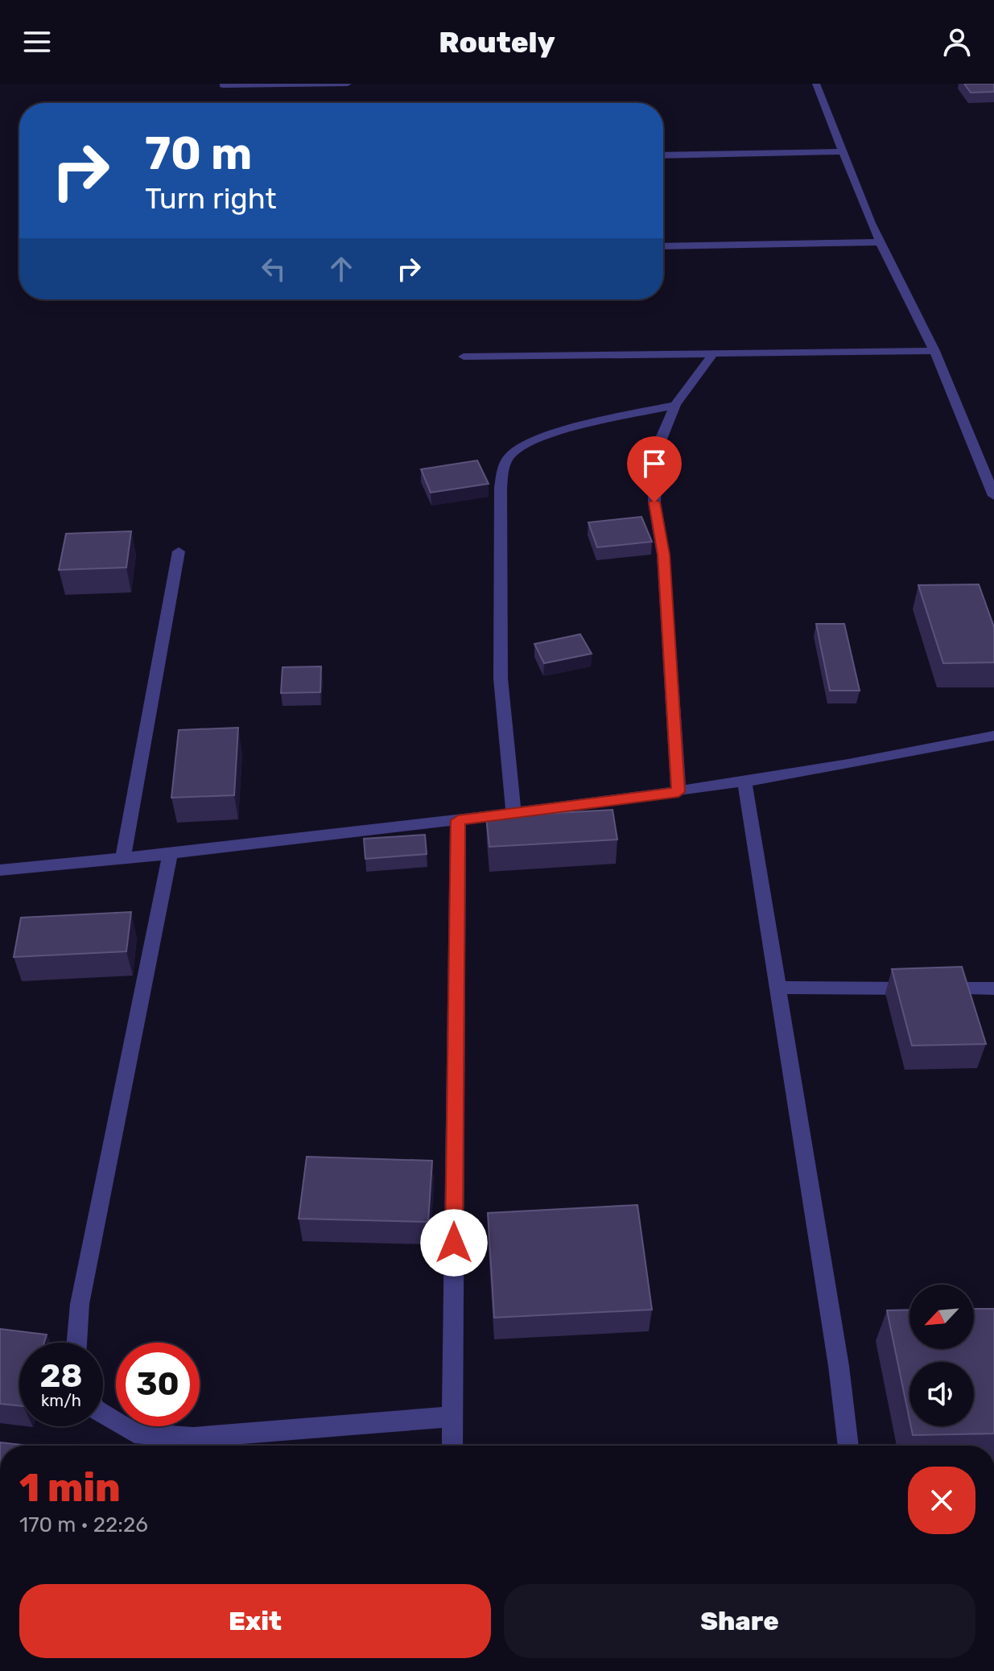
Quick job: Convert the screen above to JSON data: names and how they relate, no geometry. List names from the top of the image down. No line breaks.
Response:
{"north":"bottom left","page":{"header":"Routely","turn":["70 m","Turn right"],"speed":"28 km/h","limit":"30","heading":["1 min","170 m · 22:26"],"buttons":["Exit","Share"]}}
